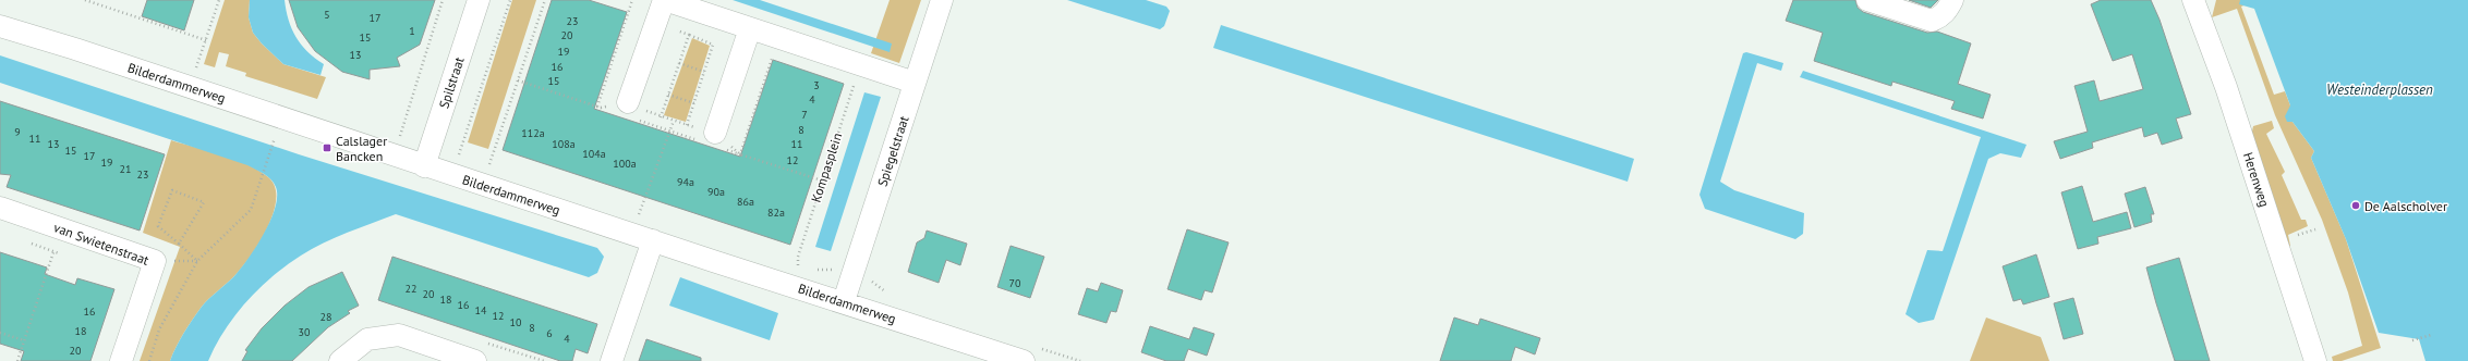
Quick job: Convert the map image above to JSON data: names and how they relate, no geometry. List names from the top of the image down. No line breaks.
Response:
{"streets":{"street":["Bilderdammerweg","Spilstraat","Spiegelstraat","Herenweg","van Swietenstraat"],"path":["Kompasplein"]},"crossings":[["Bilderdammerweg","Spilstraat"],["Bilderdammerweg","Spiegelstraat"]],"water":["Westeinderplassen"],"places":{"transit":["Calslager Bancken"],"other":["De Aalscholver"]},"house_numbers":["5","17","23","1","20","15","19","13","16","15","3","4","7","8","9","112a","11","13","108a","11","15","104a","17","12","19","100a","21","23","94a","90a","86a","82a","70","22","20","18","16","14","16","12","28","10","8","18","30","6","4","20"]}
